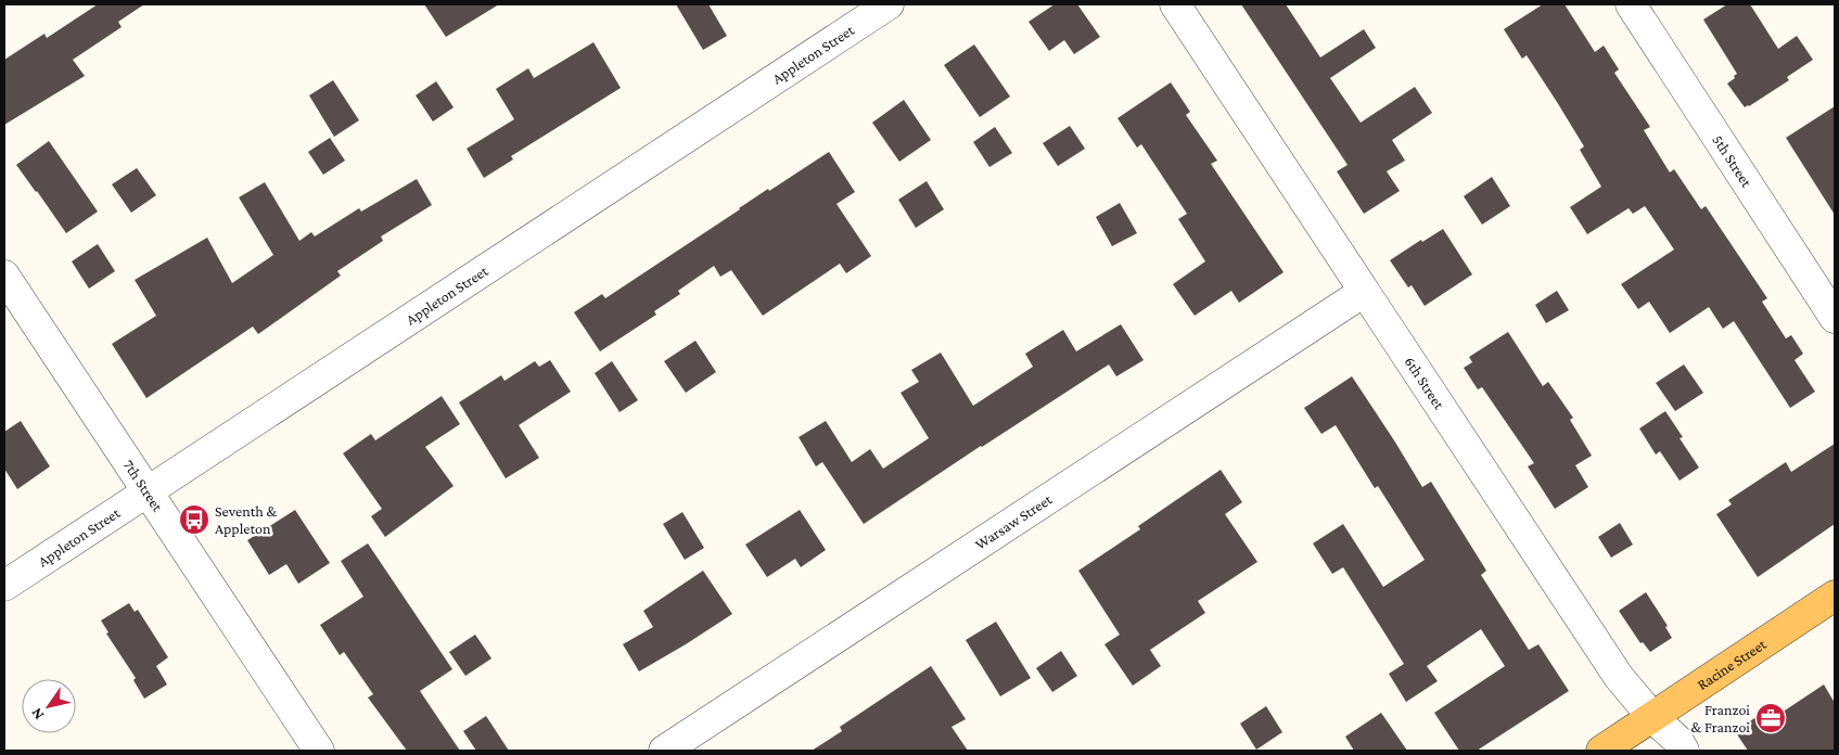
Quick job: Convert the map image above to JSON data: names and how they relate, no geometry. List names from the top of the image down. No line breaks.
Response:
{"streets":{"main road":["Racine Street"],"street":["Appleton Street","5th Street","6th Street","7th Street","Warsaw Street"]},"crossings":[["Appleton Street","7th Street"],["6th Street","Warsaw Street"],["6th Street","Racine Street"]],"places":{"bus stop":["Seventh & Appleton"],"office":["Franzoi & Franzoi"]},"north":"bottom left"}
